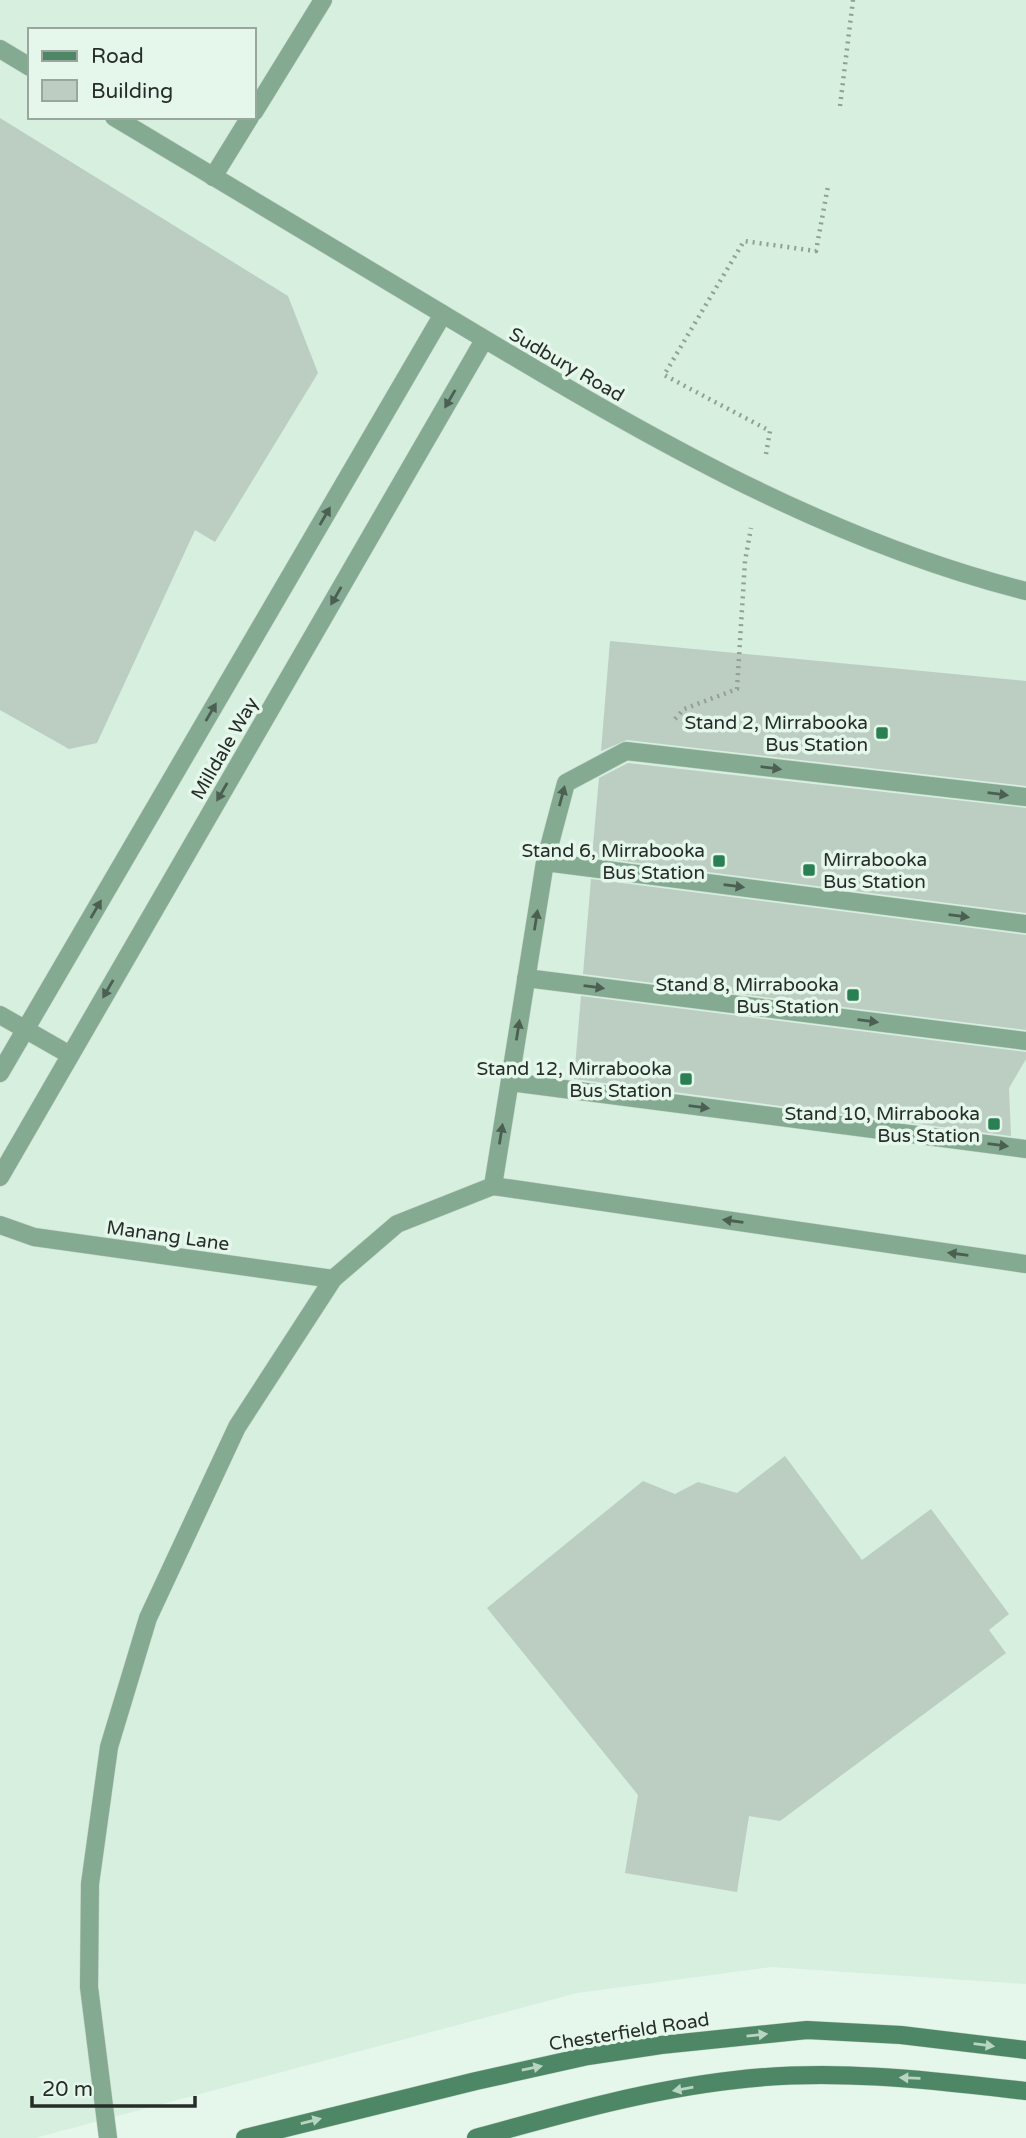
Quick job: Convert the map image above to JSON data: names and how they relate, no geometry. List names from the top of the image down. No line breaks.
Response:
{"streets":{"street":["Sudbury Road","Milldale Way","Manang Lane","Chesterfield Road"]},"crossings":[["Sudbury Road","Milldale Way"]],"places":{"transit":["Stand 2, Mirrabooka Bus Station","Stand 6, Mirrabooka Bus Station","Mirrabooka Bus Station","Stand 8, Mirrabooka Bus Station","Stand 12, Mirrabooka Bus Station","Stand 10, Mirrabooka Bus Station"]},"legend":["Road","Building"],"scale_bar":"20 m"}
